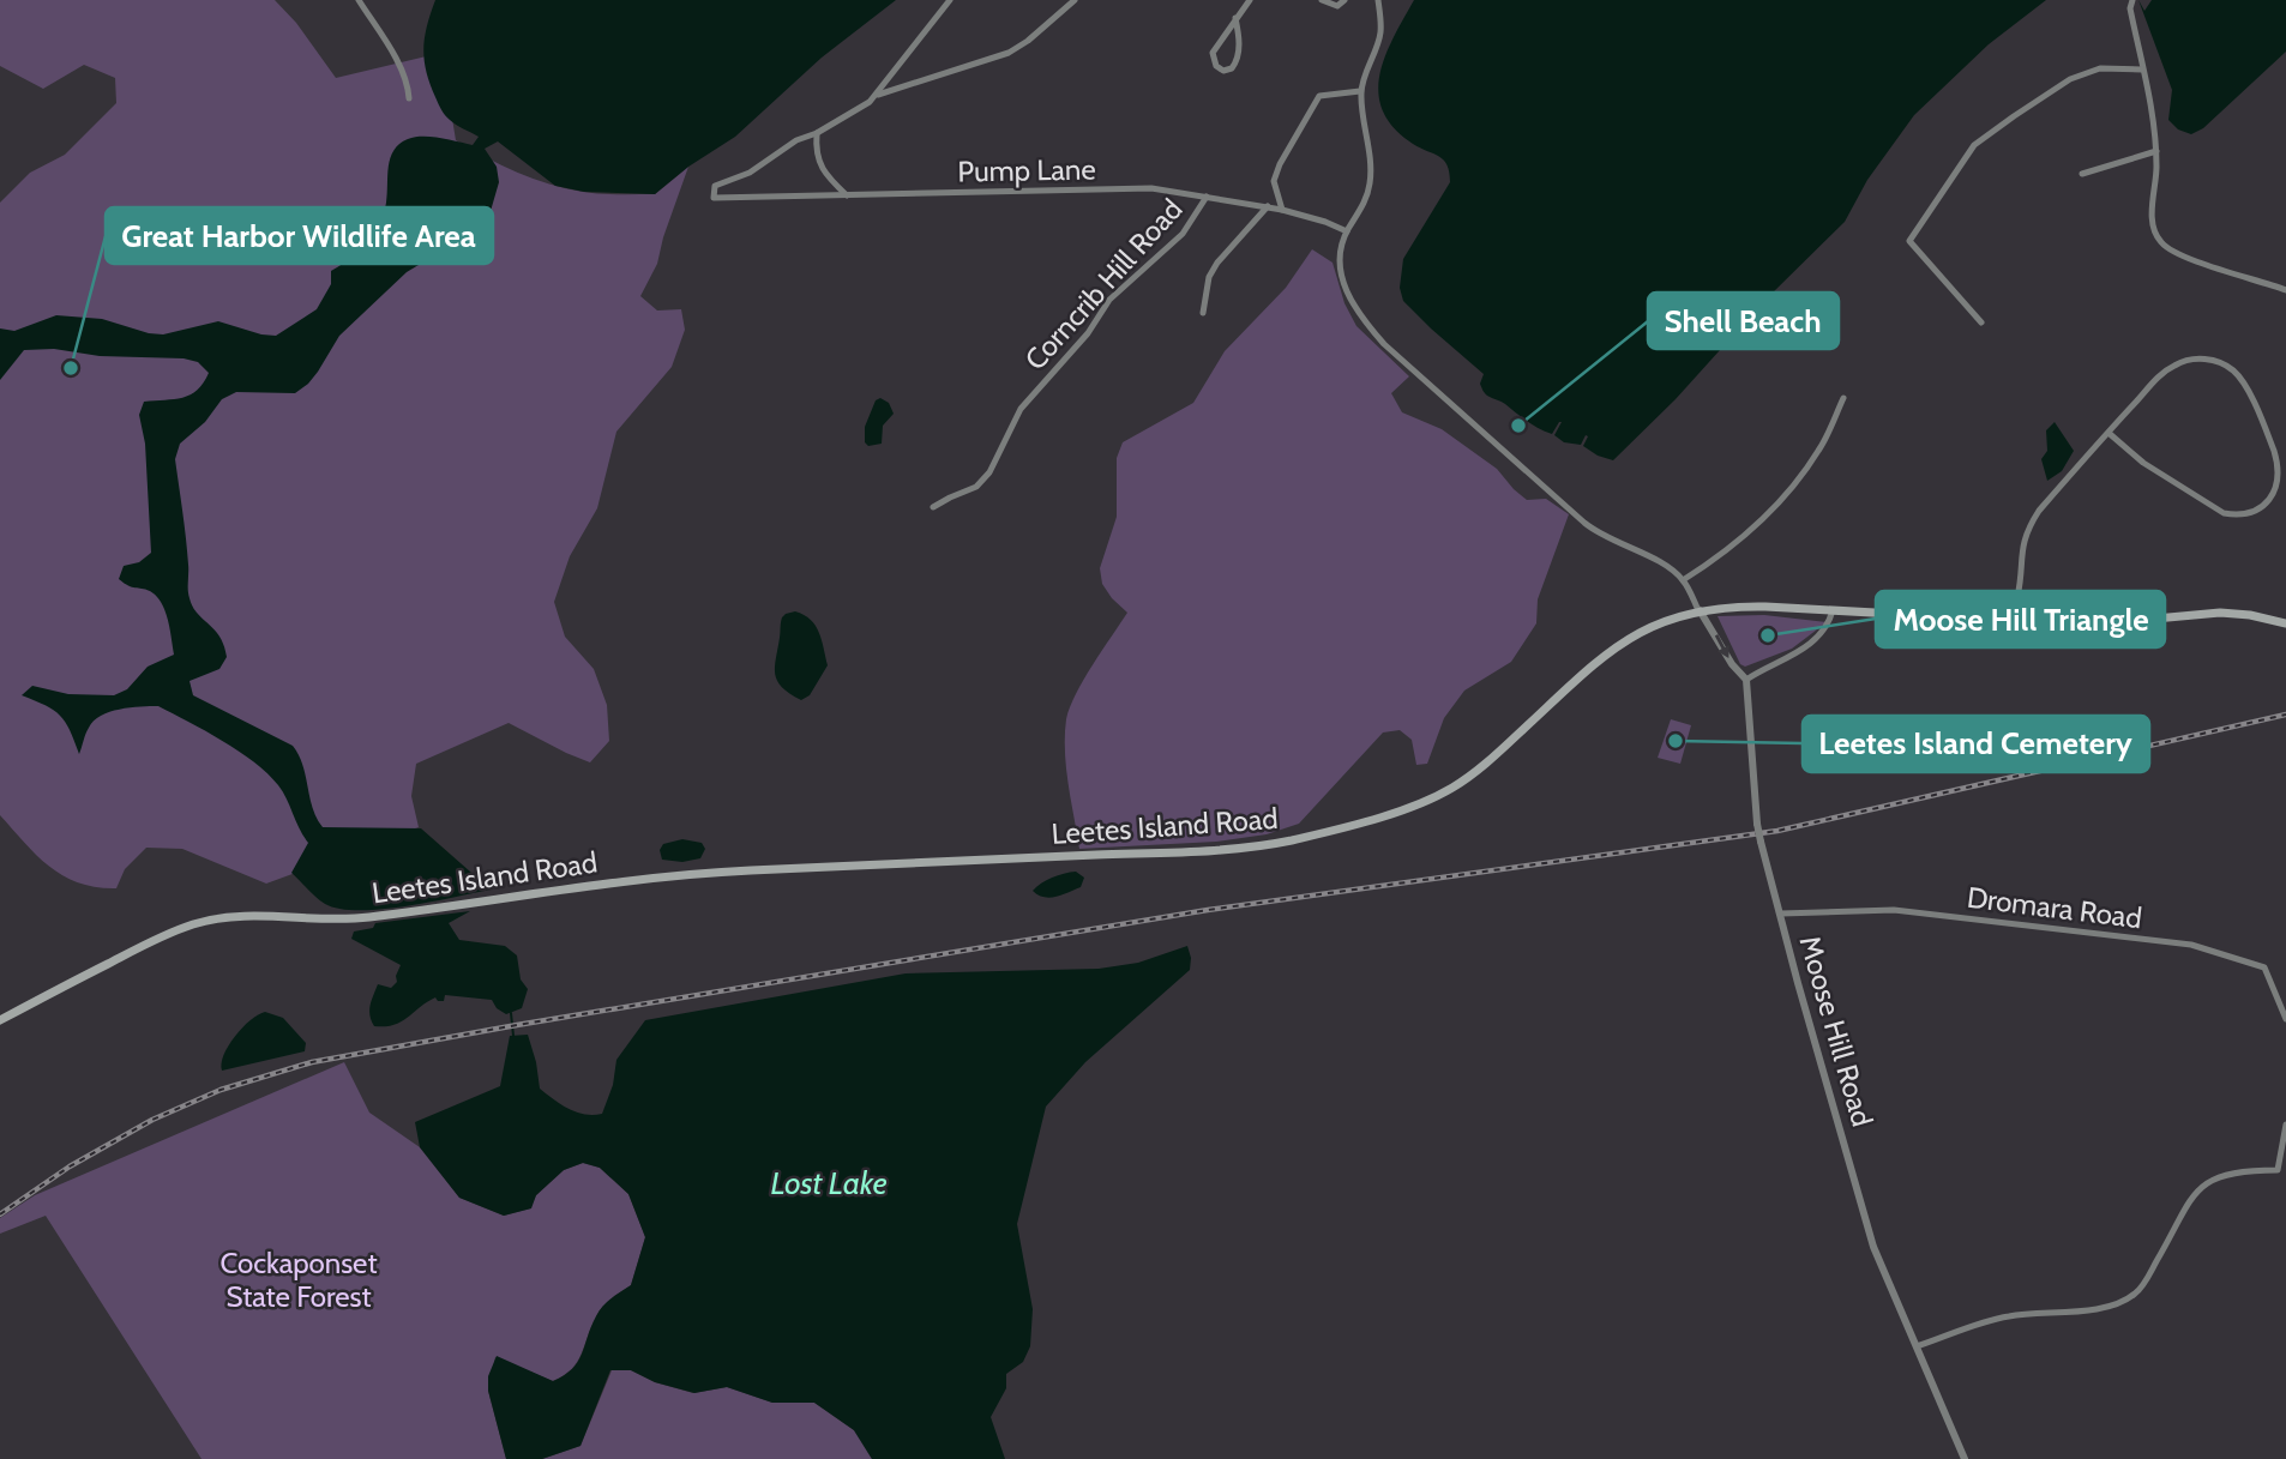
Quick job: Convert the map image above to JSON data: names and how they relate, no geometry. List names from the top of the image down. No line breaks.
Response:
{"streets":{"main road":["Leetes Island Road"],"street":["Pump Lane","Corncrib Hill Road","Dromara Road","Moose Hill Road"]},"crossings":[["Pump Lane","Corncrib Hill Road"],["Dromara Road","Moose Hill Road"]],"water":["Lost Lake"],"parks":["Cockaponset State Forest"],"places":["Great Harbor Wildlife Area","Shell Beach","Moose Hill Triangle","Leetes Island Cemetery"]}
